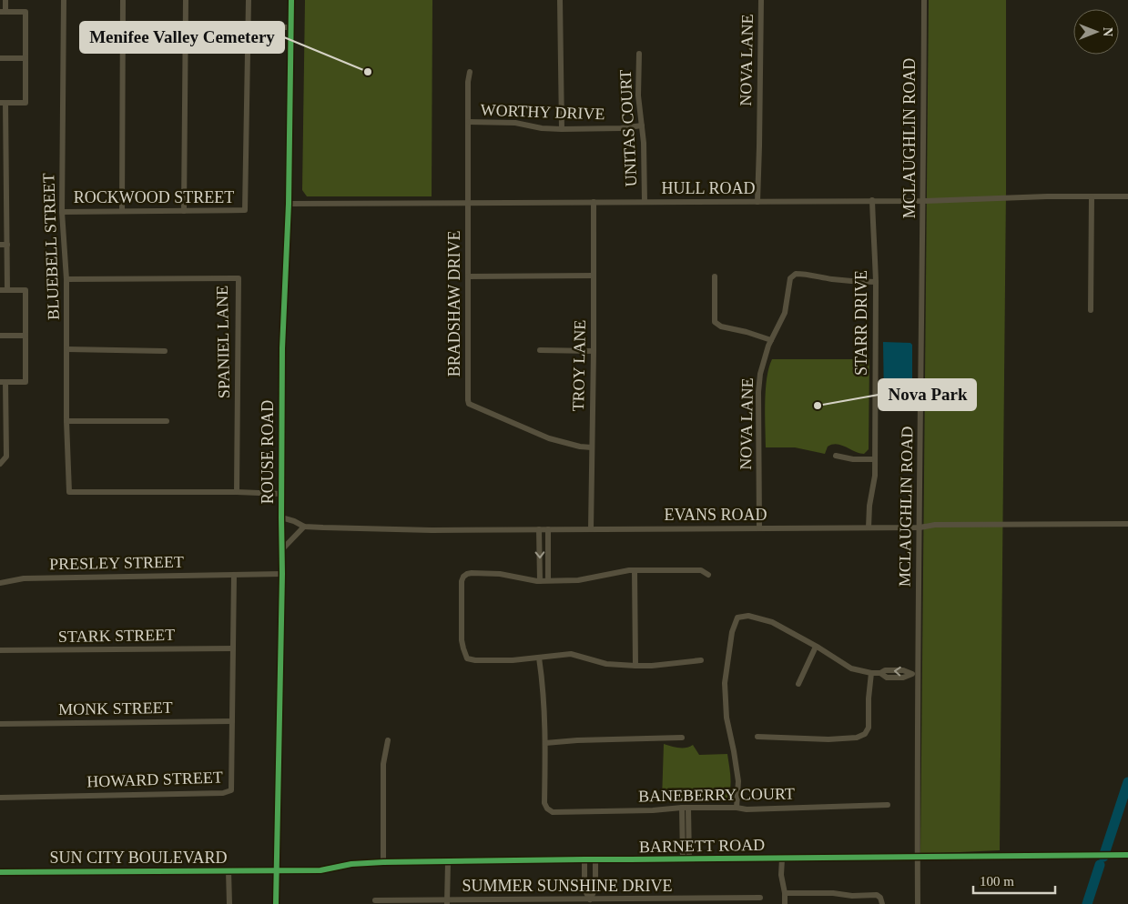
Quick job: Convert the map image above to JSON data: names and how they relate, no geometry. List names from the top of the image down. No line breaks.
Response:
{"streets":{"street":["NOVA LANE","WORTHY DRIVE","UNITAS COURT","MCLAUGHLIN ROAD","HULL ROAD","ROCKWOOD STREET","BLUEBELL STREET","BRADSHAW DRIVE","STARR DRIVE","SPANIEL LANE","TROY LANE","ROUSE ROAD","EVANS ROAD","PRESLEY STREET","STARK STREET","MONK STREET","HOWARD STREET","BANEBERRY COURT","BARNETT ROAD","SUN CITY BOULEVARD","SUMMER SUNSHINE DRIVE"]},"crossings":[["NOVA LANE","HULL ROAD"],["NOVA LANE","STARR DRIVE"],["NOVA LANE","EVANS ROAD"],["WORTHY DRIVE","UNITAS COURT"],["WORTHY DRIVE","BRADSHAW DRIVE"],["UNITAS COURT","HULL ROAD"],["MCLAUGHLIN ROAD","HULL ROAD"],["MCLAUGHLIN ROAD","EVANS ROAD"],["MCLAUGHLIN ROAD","BARNETT ROAD"],["HULL ROAD","BRADSHAW DRIVE"],["HULL ROAD","STARR DRIVE"],["HULL ROAD","TROY LANE"],["HULL ROAD","ROUSE ROAD"],["ROCKWOOD STREET","BLUEBELL STREET"],["BLUEBELL STREET","SPANIEL LANE"],["BRADSHAW DRIVE","TROY LANE"],["STARR DRIVE","EVANS ROAD"],["TROY LANE","EVANS ROAD"],["ROUSE ROAD","EVANS ROAD"],["ROUSE ROAD","PRESLEY STREET"],["ROUSE ROAD","BARNETT ROAD"],["ROUSE ROAD","SUN CITY BOULEVARD"],["PRESLEY STREET","HOWARD STREET"],["STARK STREET","HOWARD STREET"],["MONK STREET","HOWARD STREET"],["BARNETT ROAD","SUN CITY BOULEVARD"]],"places":["Menifee Valley Cemetery","Nova Park"],"scale_bar":"100 m","north":"right"}
